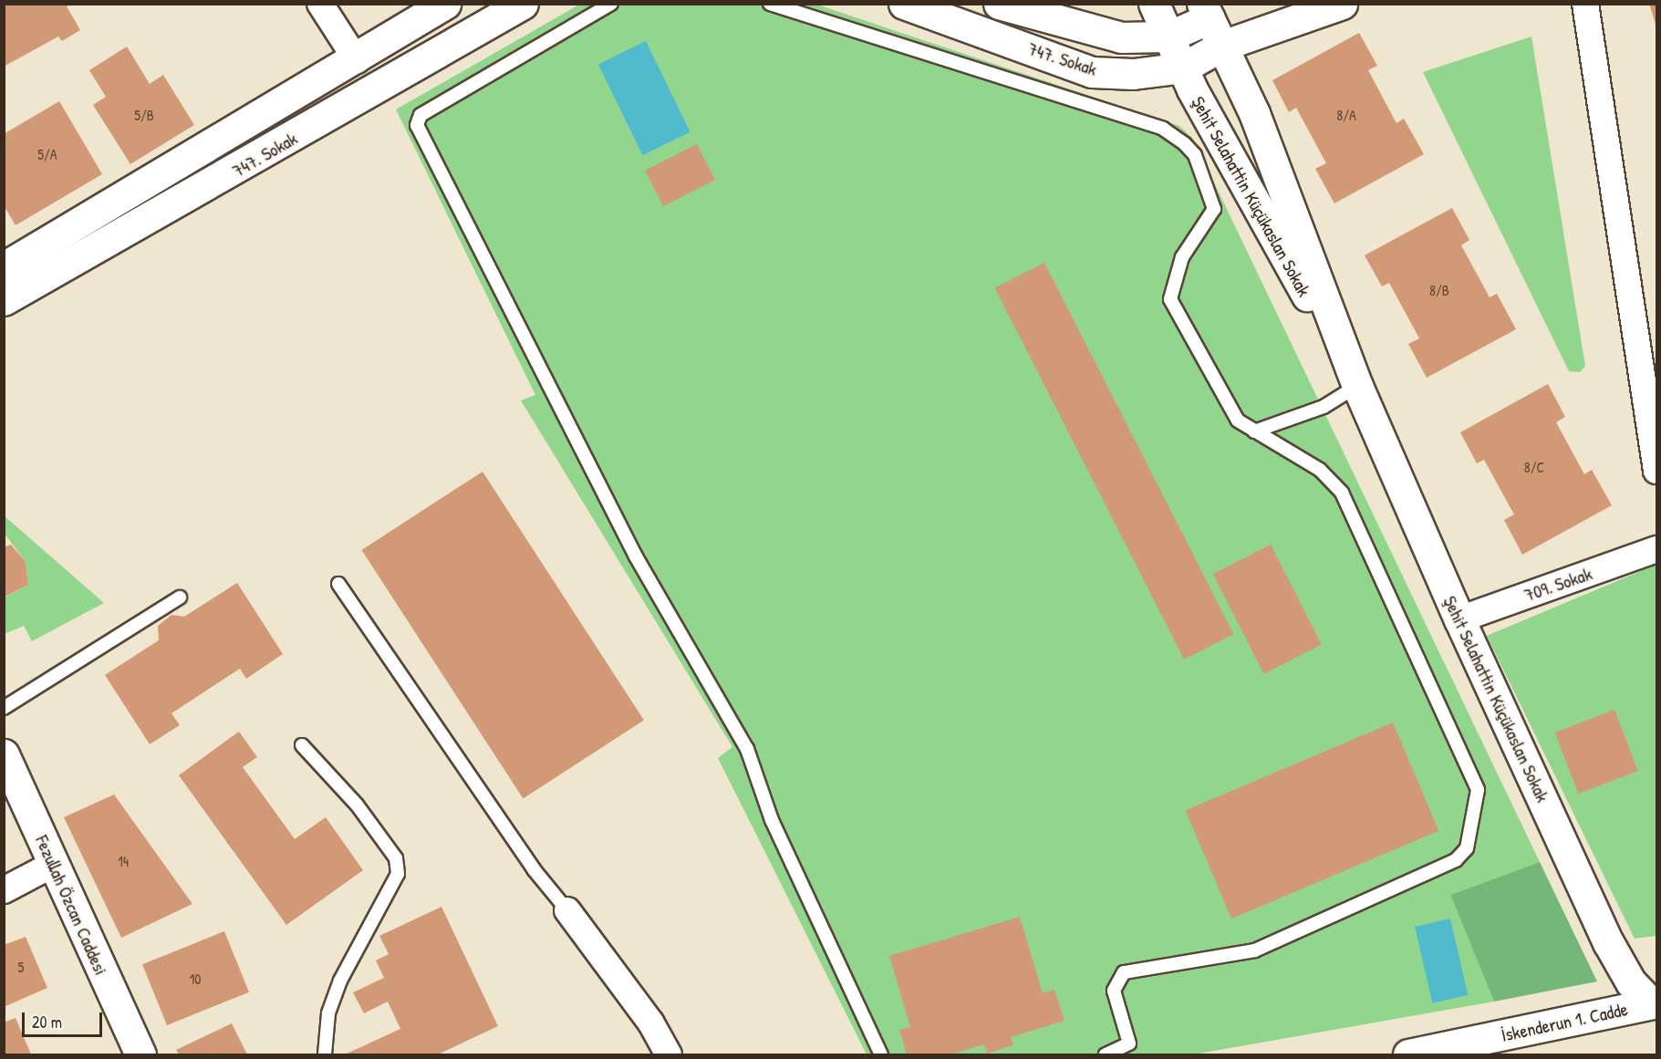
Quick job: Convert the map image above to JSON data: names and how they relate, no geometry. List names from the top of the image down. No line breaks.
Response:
{"streets":{"street":["747. Sokak","Şehit Selahattin Küçükaslan Sokak","709. Sokak","Fezullah Özcan Caddesi","İskenderun 1. Cadde"]},"crossings":[["747. Sokak","Şehit Selahattin Küçükaslan Sokak"],["Şehit Selahattin Küçükaslan Sokak","709. Sokak"],["Şehit Selahattin Küçükaslan Sokak","İskenderun 1. Cadde"]],"house_numbers":["5/B","8/A","5/A","8/B","8/C","14","5","10"],"scale_bar":"20 m"}
